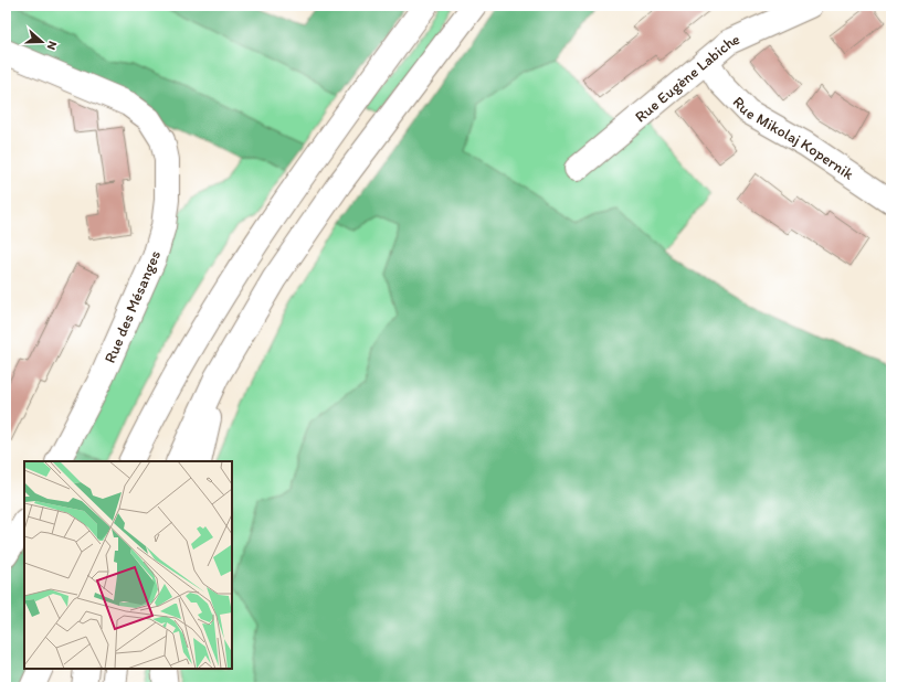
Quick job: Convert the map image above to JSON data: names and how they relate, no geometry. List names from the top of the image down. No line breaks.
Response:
{"streets":{"main road":["Rue Eugène Labiche","Rue Mikolaj Kopernik","Rue des Mésanges"]},"crossings":[["Rue Eugène Labiche","Rue Mikolaj Kopernik"]],"north":"right"}
